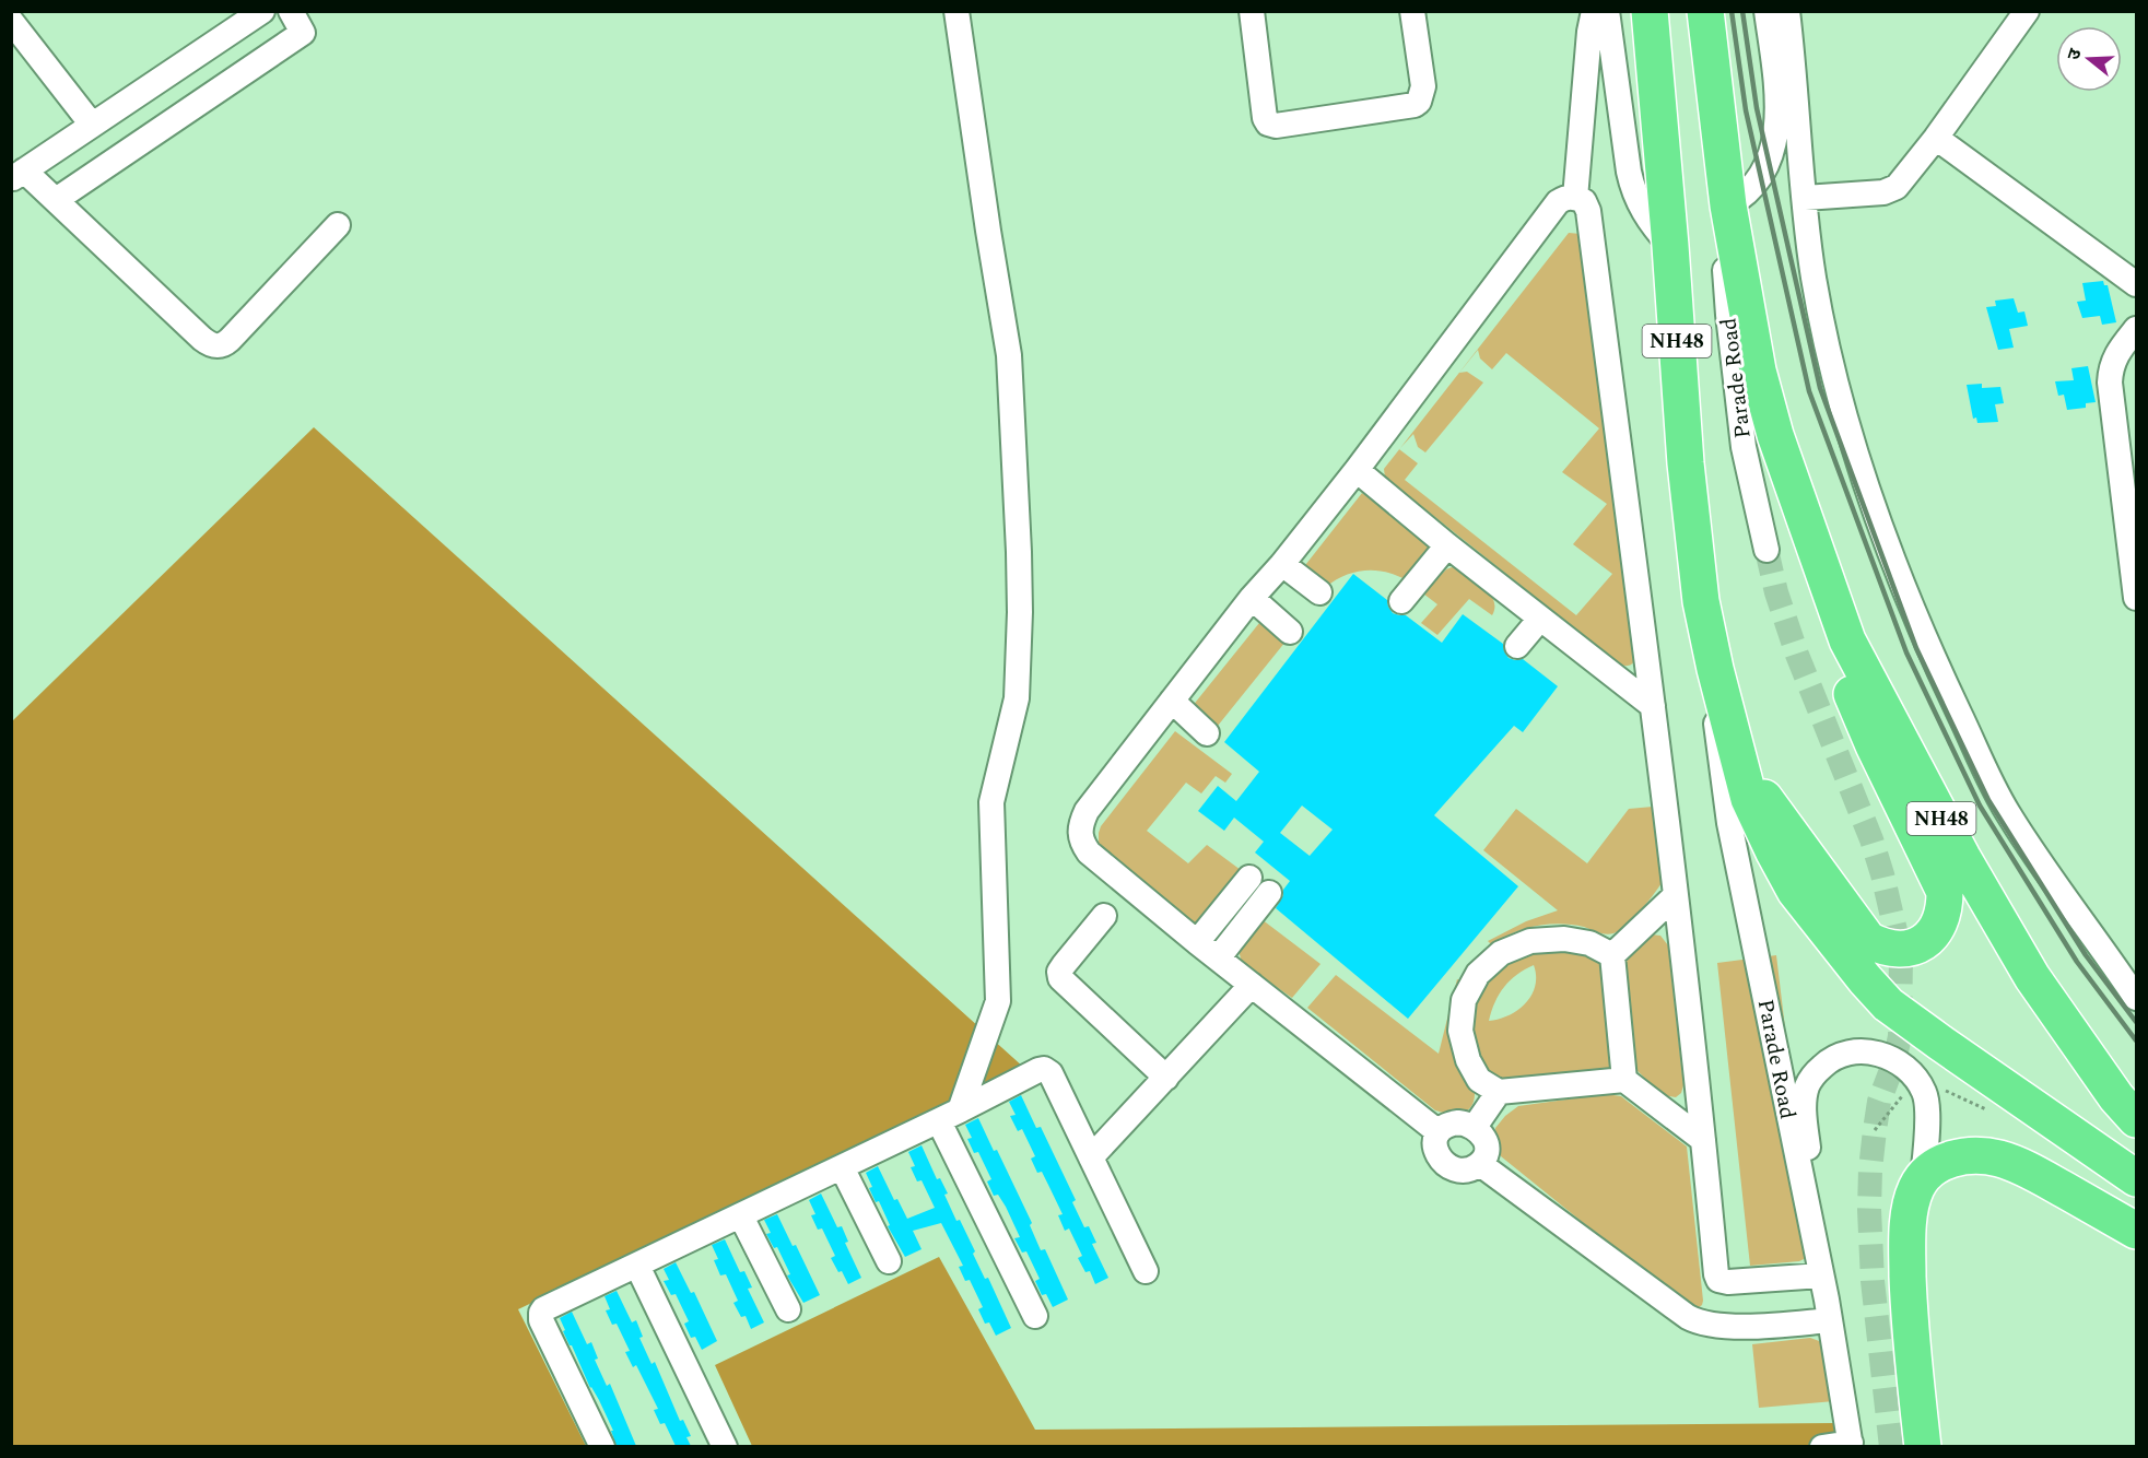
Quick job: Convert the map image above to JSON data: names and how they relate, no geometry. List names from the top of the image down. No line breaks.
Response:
{"streets":{"highway":["NH48"],"street":["Parade Road"]},"crossings":[["NH48","Parade Road"]],"north":"left"}
